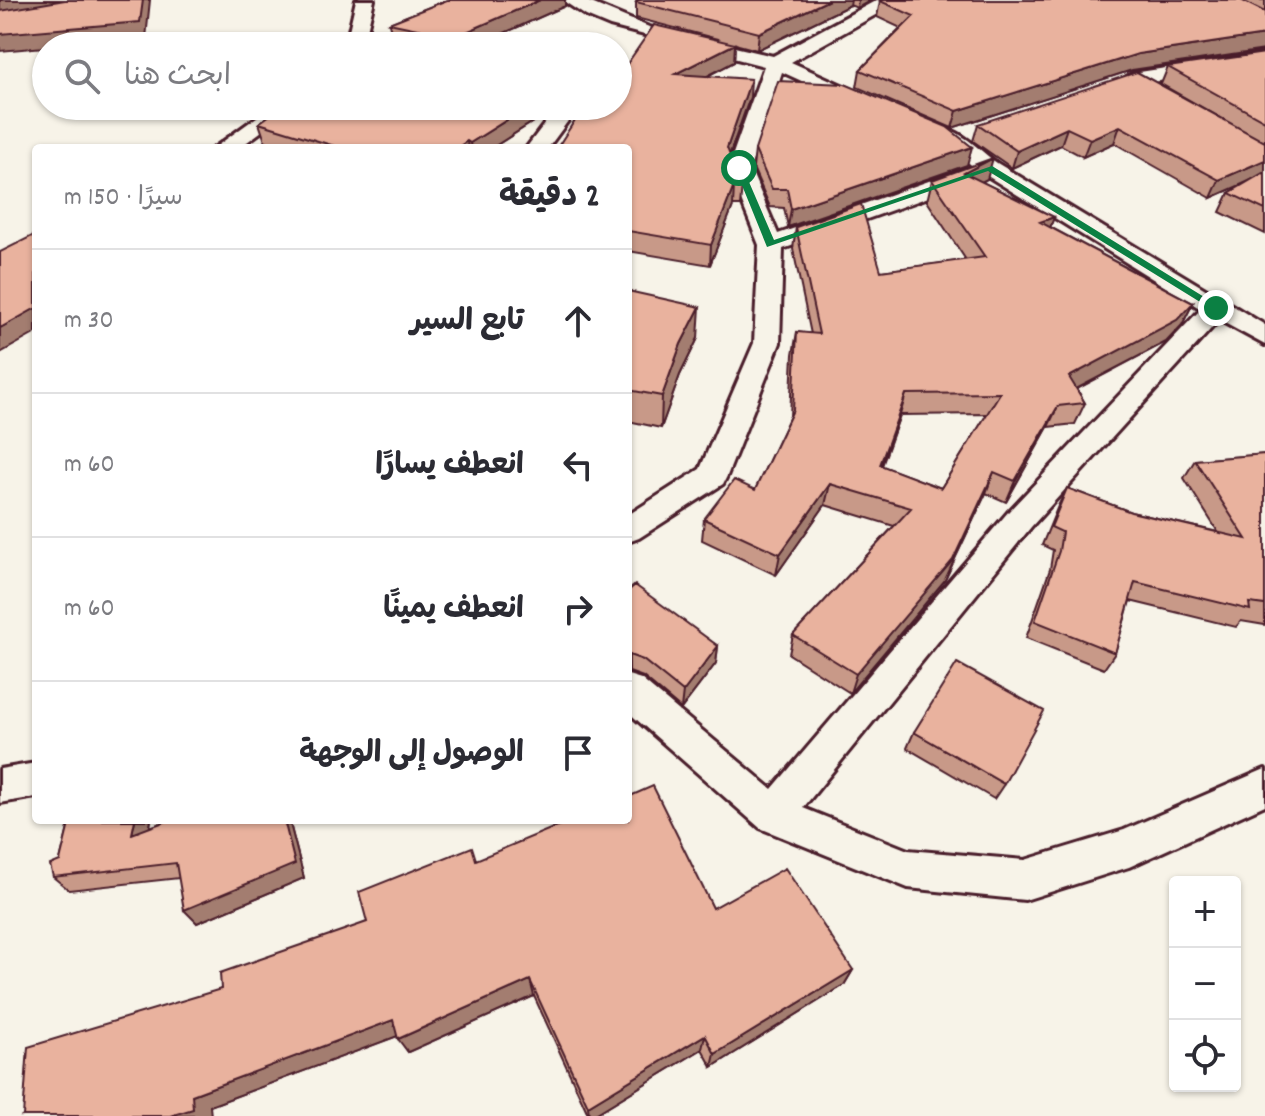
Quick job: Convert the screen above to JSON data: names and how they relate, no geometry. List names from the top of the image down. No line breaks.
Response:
{"page":{"search":"ابحث هنا","heading":["2 دقيقة","سيرًا · 150 m"],"list":[["تابع السير","30 m"],["انعطف يسارًا","60 m"],["انعطف يمينًا","60 m"],"الوصول إلى الوجهة"],"map_buttons":["+","−"]}}
